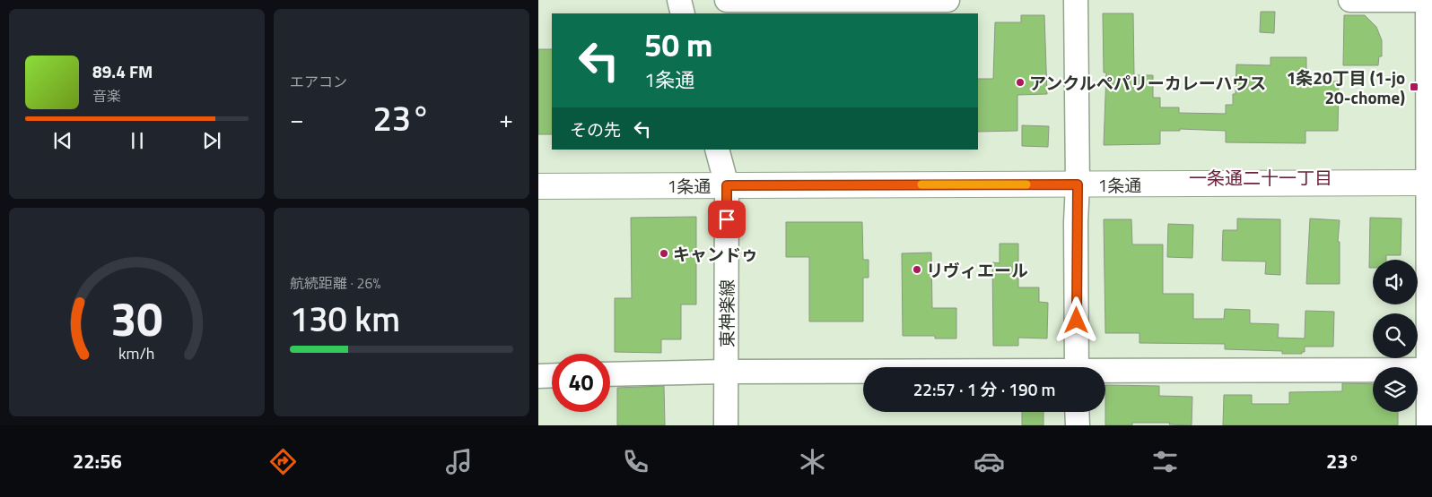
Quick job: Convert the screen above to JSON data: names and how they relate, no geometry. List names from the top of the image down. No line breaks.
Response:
{"streets":{"main road":["1条通"],"street":["東神楽線"]},"crossings":[["1条通","東神楽線"]],"districts":["一条通二十一丁目"],"places":{"other":["アンクルぺパリーカレーハウス","キャンドゥ","リヴィエール"],"transit":["1条20丁目 (1-jo 20-chome)"]},"page":{"tile":["エアコン",["航続距離 · 26%","130 km"]],"turn":["50 m","1条通"],"song":["89.4 FM","音楽"],"heat":["−","23°","+"],"then":"その先","limit":"40","trip":"22:57 · 1 分 · 190 m","tabs":["22:56","23°"],"gauge":["30","km/h"]}}
